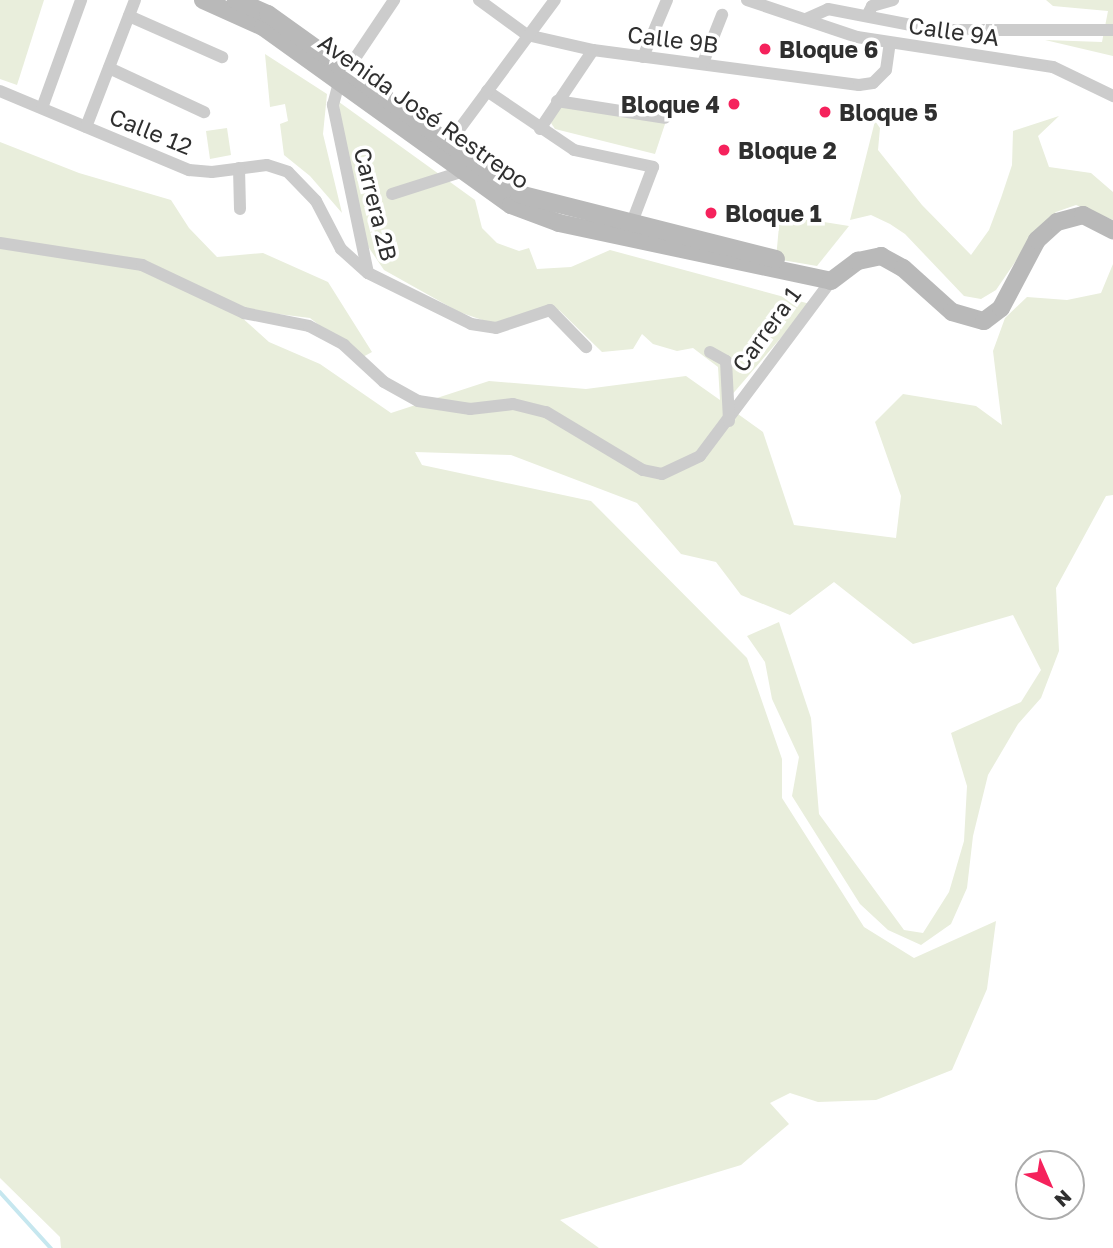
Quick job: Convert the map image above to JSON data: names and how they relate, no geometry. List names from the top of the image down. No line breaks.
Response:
{"streets":{"main road":["Avenida José Restrepo"],"street":["Calle 9A","Calle 9B","Calle 12","Carrera 2B","Carrera 1"]},"crossings":[["Calle 9A","Calle 9B"],["Avenida José Restrepo","Carrera 2B"],["Avenida José Restrepo","Carrera 1"],["Calle 12","Carrera 2B"]],"places":["Bloque 6","Bloque 4","Bloque 5","Bloque 2","Bloque 1"],"north":"bottom right"}
